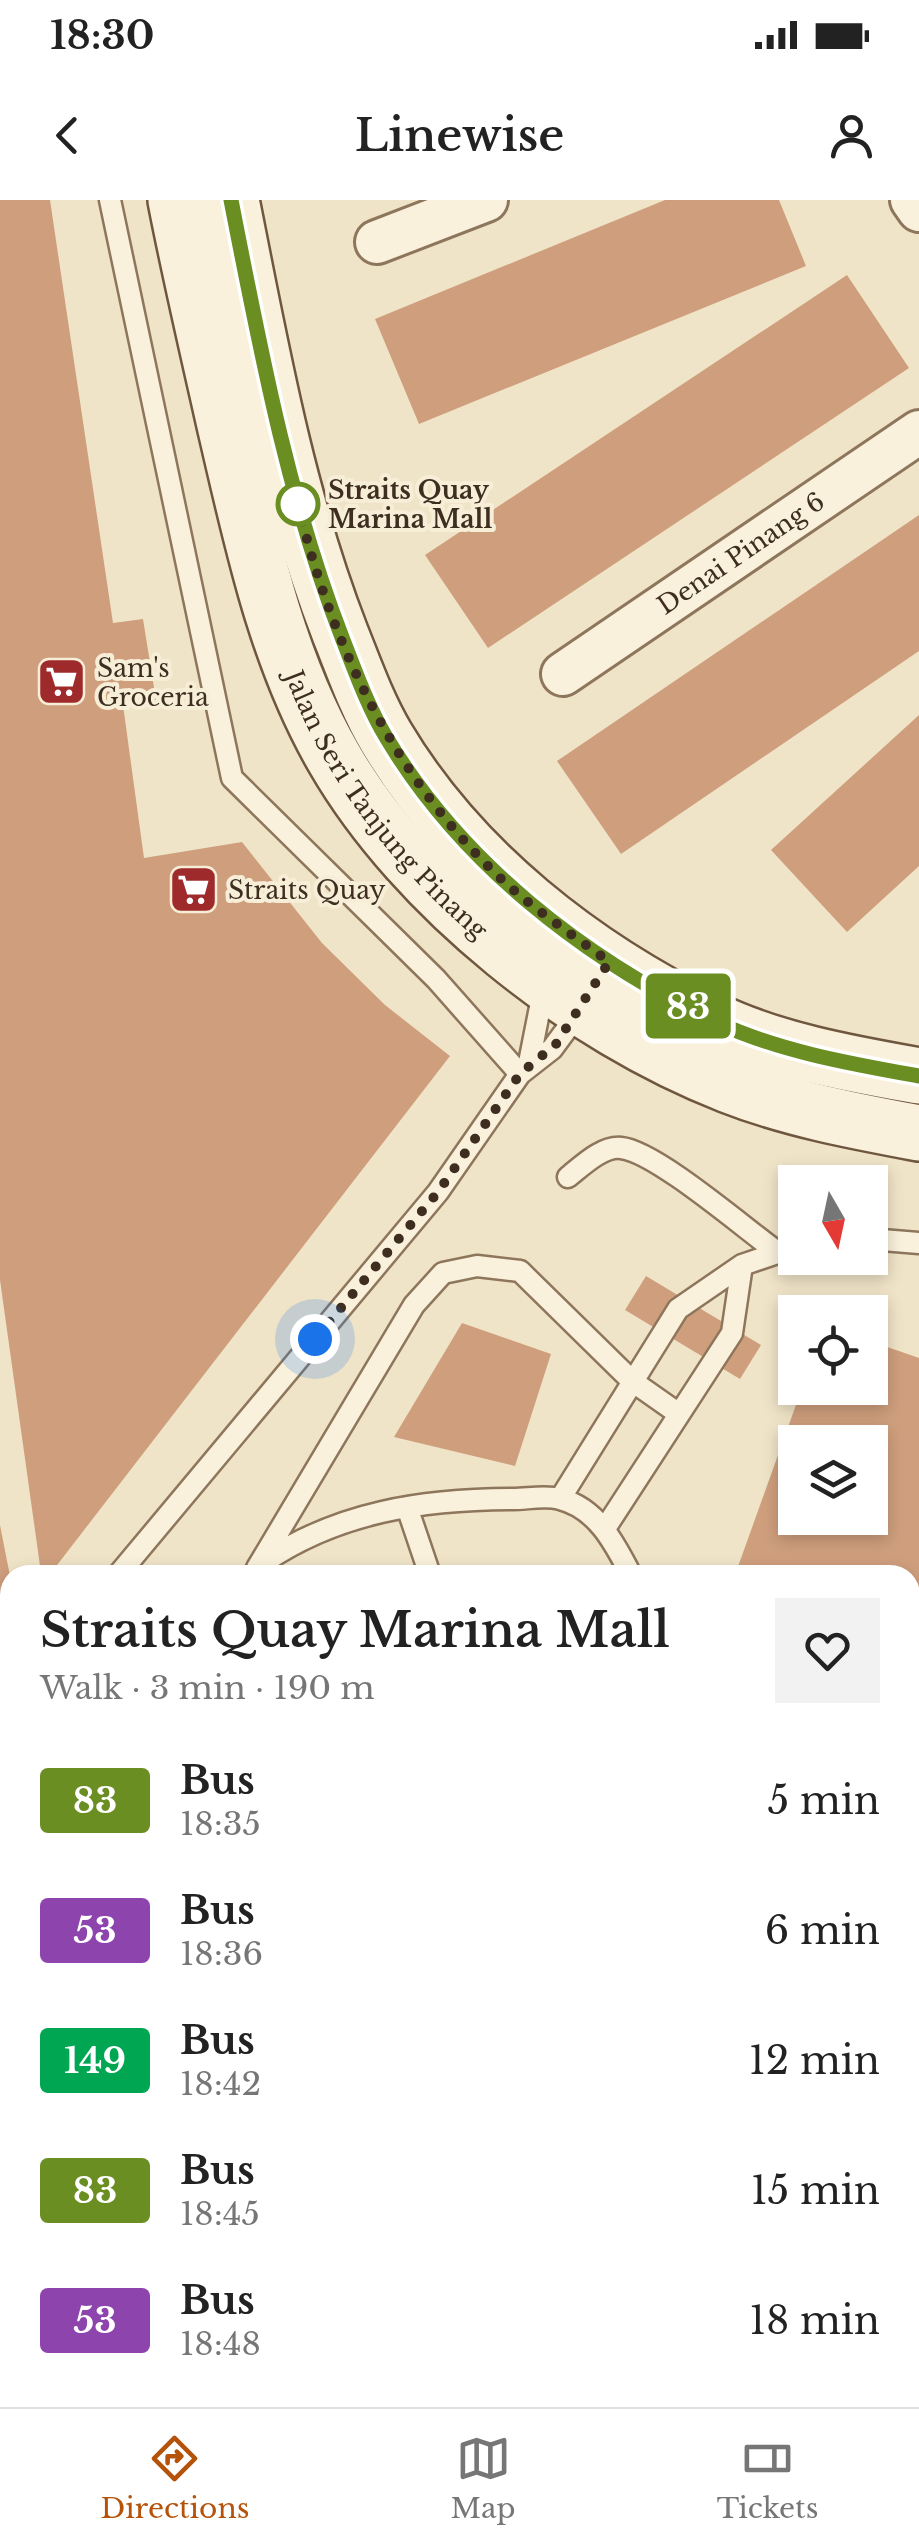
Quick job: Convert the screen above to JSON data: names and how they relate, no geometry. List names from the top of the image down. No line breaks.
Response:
{"streets":{"main road":["Jalan Seri Tanjung Pinang"],"street":["Denai Pinang 6"]},"places":{"other":["Straits Quay Marina Mall"],"supermarket":["Sam's Groceria","Straits Quay"]},"lines":["bus line 83"],"north":"bottom","page":{"status":"18:30","header":"Linewise","on_map":"83","heading":["Straits Quay Marina Mall","Walk · 3 min · 190 m"],"list":[{"mark":"83","name":"Bus","note":"18:35","value":"5 min"},{"mark":"53","name":"Bus","note":"18:36","value":"6 min"},{"mark":"149","name":"Bus","note":"18:42","value":"12 min"},{"mark":"83","name":"Bus","note":"18:45","value":"15 min"},{"mark":"53","name":"Bus","note":"18:48","value":"18 min"}],"tabs":["Directions","Map","Tickets"]}}
